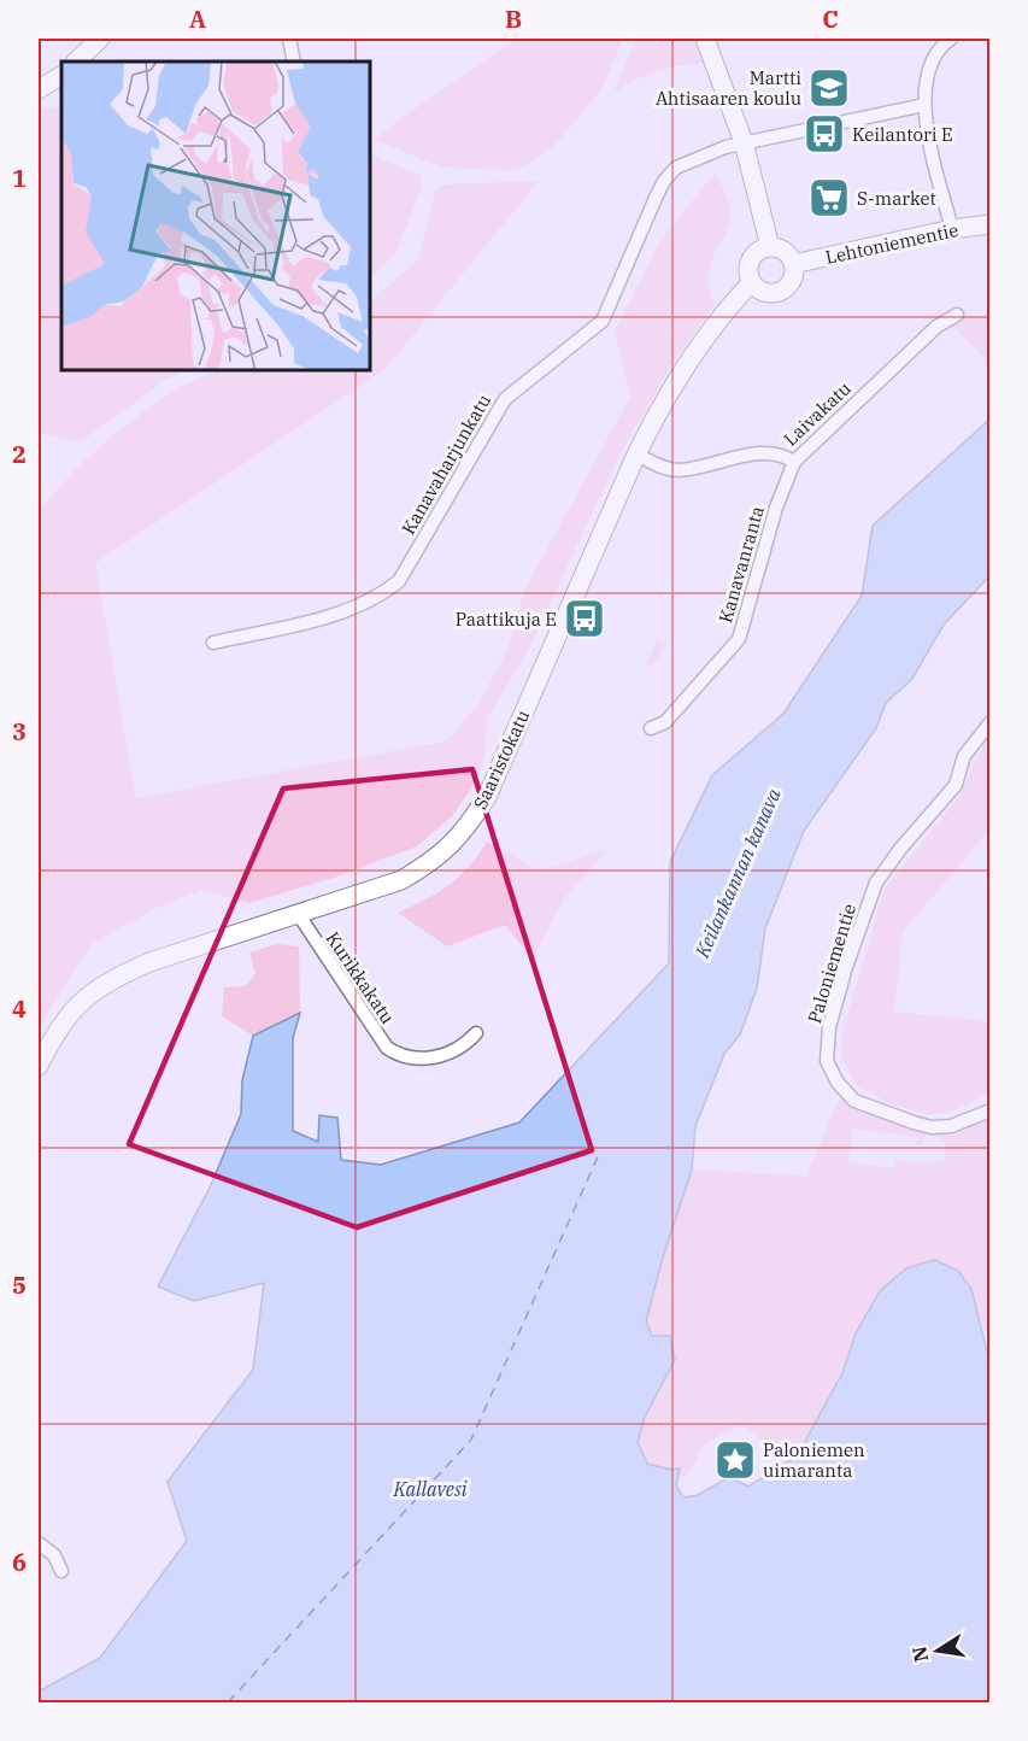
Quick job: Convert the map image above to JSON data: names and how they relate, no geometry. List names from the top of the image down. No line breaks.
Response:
{"streets":{"main road":["Lehtoniementie","Saaristokatu"],"street":["Laivakatu","Kanavaharjunkatu","Kanavanranta","Paloniementie","Kurikkakatu"]},"crossings":[["Lehtoniementie","Saaristokatu"],["Laivakatu","Kanavanranta"],["Laivakatu","Saaristokatu"],["Saaristokatu","Kurikkakatu"]],"water":["Keilankannan kanava","Kallavesi"],"places":{"school or university":["Martti Ahtisaaren koulu"],"bus stop":["Keilantori E","Paattikuja E"],"supermarket":["S-market"],"place":["Paloniemen uimaranta"]},"north":"left","grid":{"columns":["A","B","C"],"rows":["1","2","3","4","5","6"]}}
